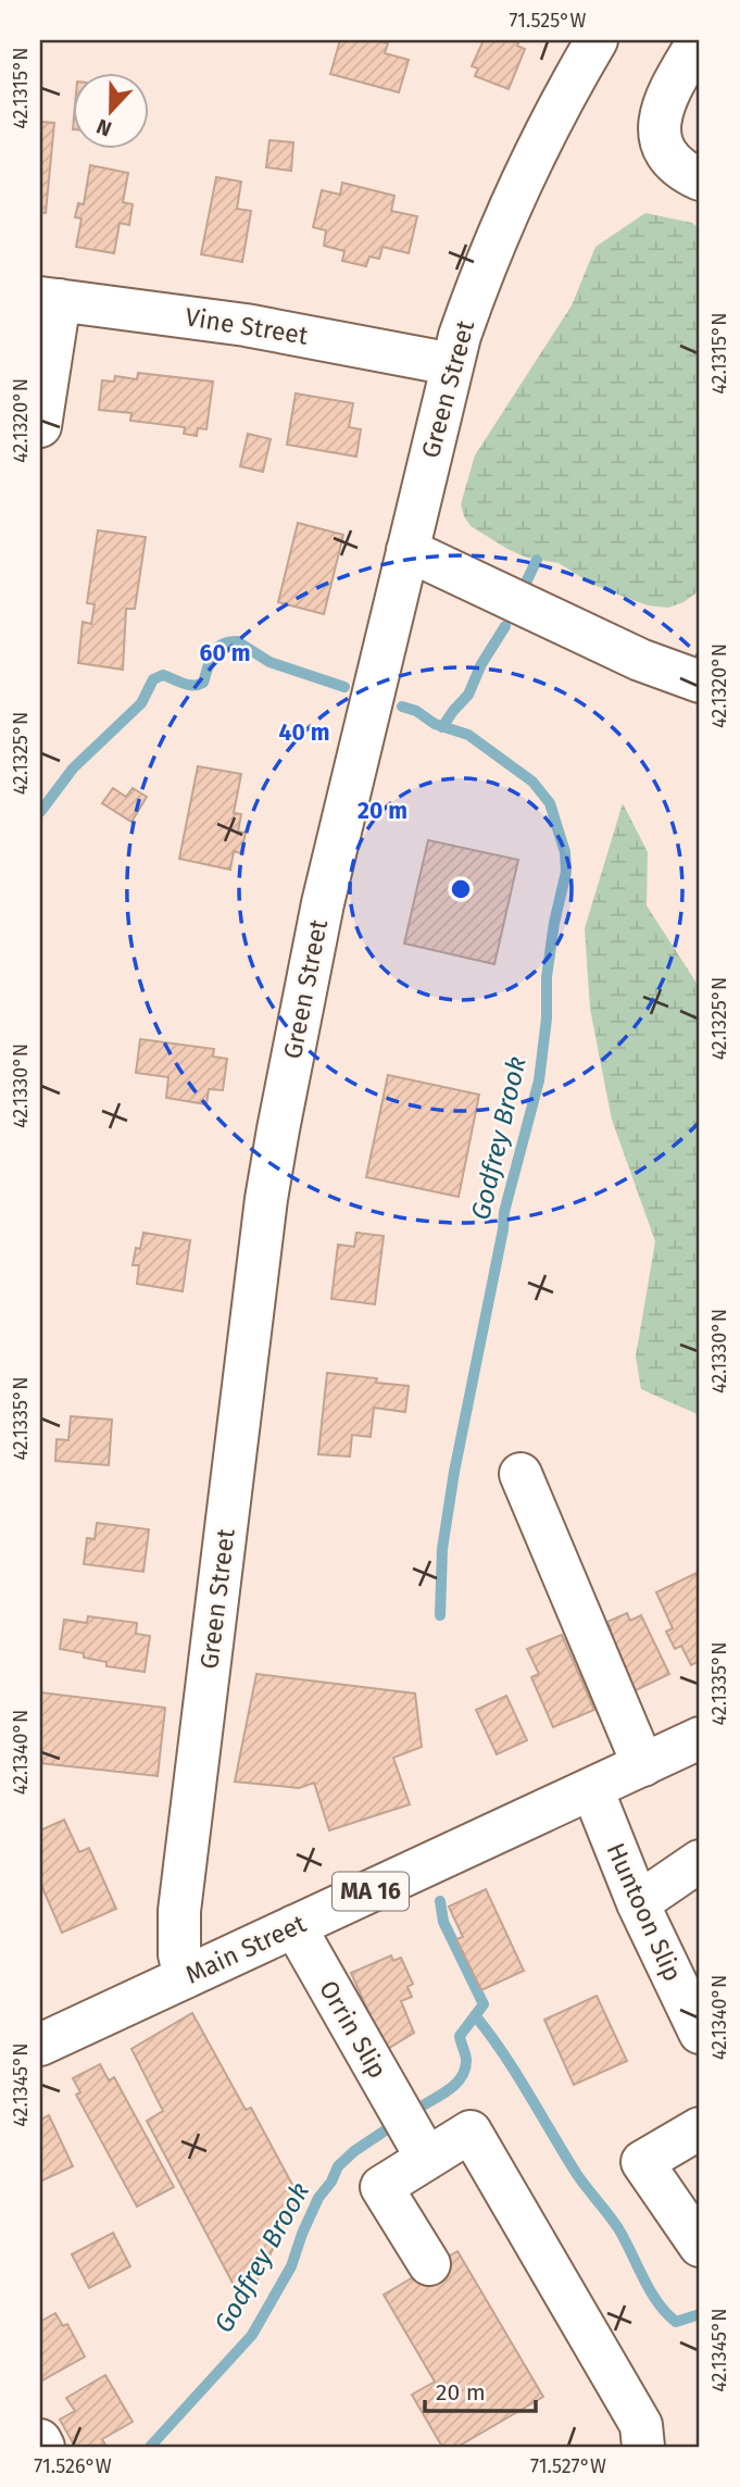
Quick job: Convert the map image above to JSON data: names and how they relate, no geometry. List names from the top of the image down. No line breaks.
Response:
{"streets":{"street":["Vine Street","Green Street","MA 16","Huntoon Slip","Main Street","Orrin Slip"]},"crossings":[["Vine Street","Green Street"],["Green Street","Main Street"],["Huntoon Slip","Main Street"],["Main Street","Orrin Slip"]],"water":["Godfrey Brook"],"scale_bar":"20 m","north":"bottom","coordinates":["71.525°W","42.1315°N","42.1320°N","42.1325°N","42.1330°N","42.1335°N","42.1340°N","42.1345°N","71.526°W","71.527°W"],"rings":["60 m","40 m","20 m"]}
